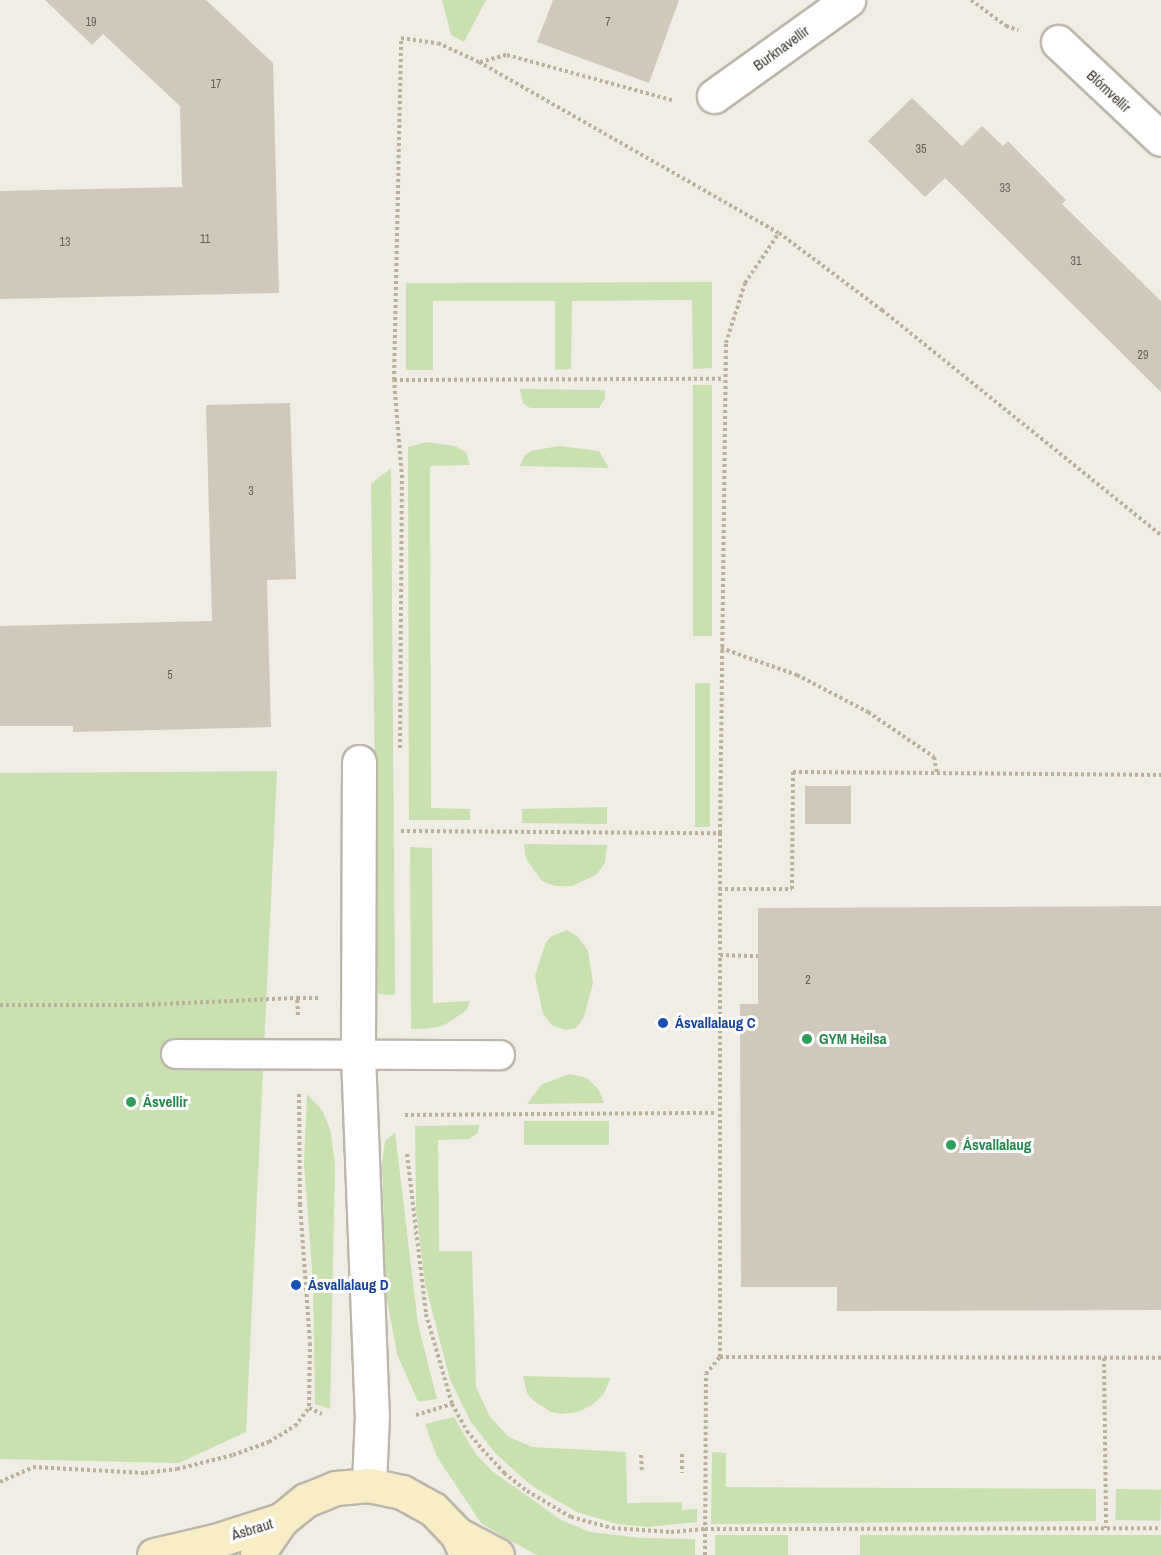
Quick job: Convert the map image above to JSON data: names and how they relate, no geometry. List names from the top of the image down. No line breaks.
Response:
{"streets":{"street":["Burknavellir","Blómvellir","Ásbraut"]},"places":["Ásvallalaug C","GYM Heilsa","Ásvellir","Ásvallalaug","Ásvallalaug D"],"house_numbers":["19","7","17","35","33","11","13","31","29","3","5","2"]}
